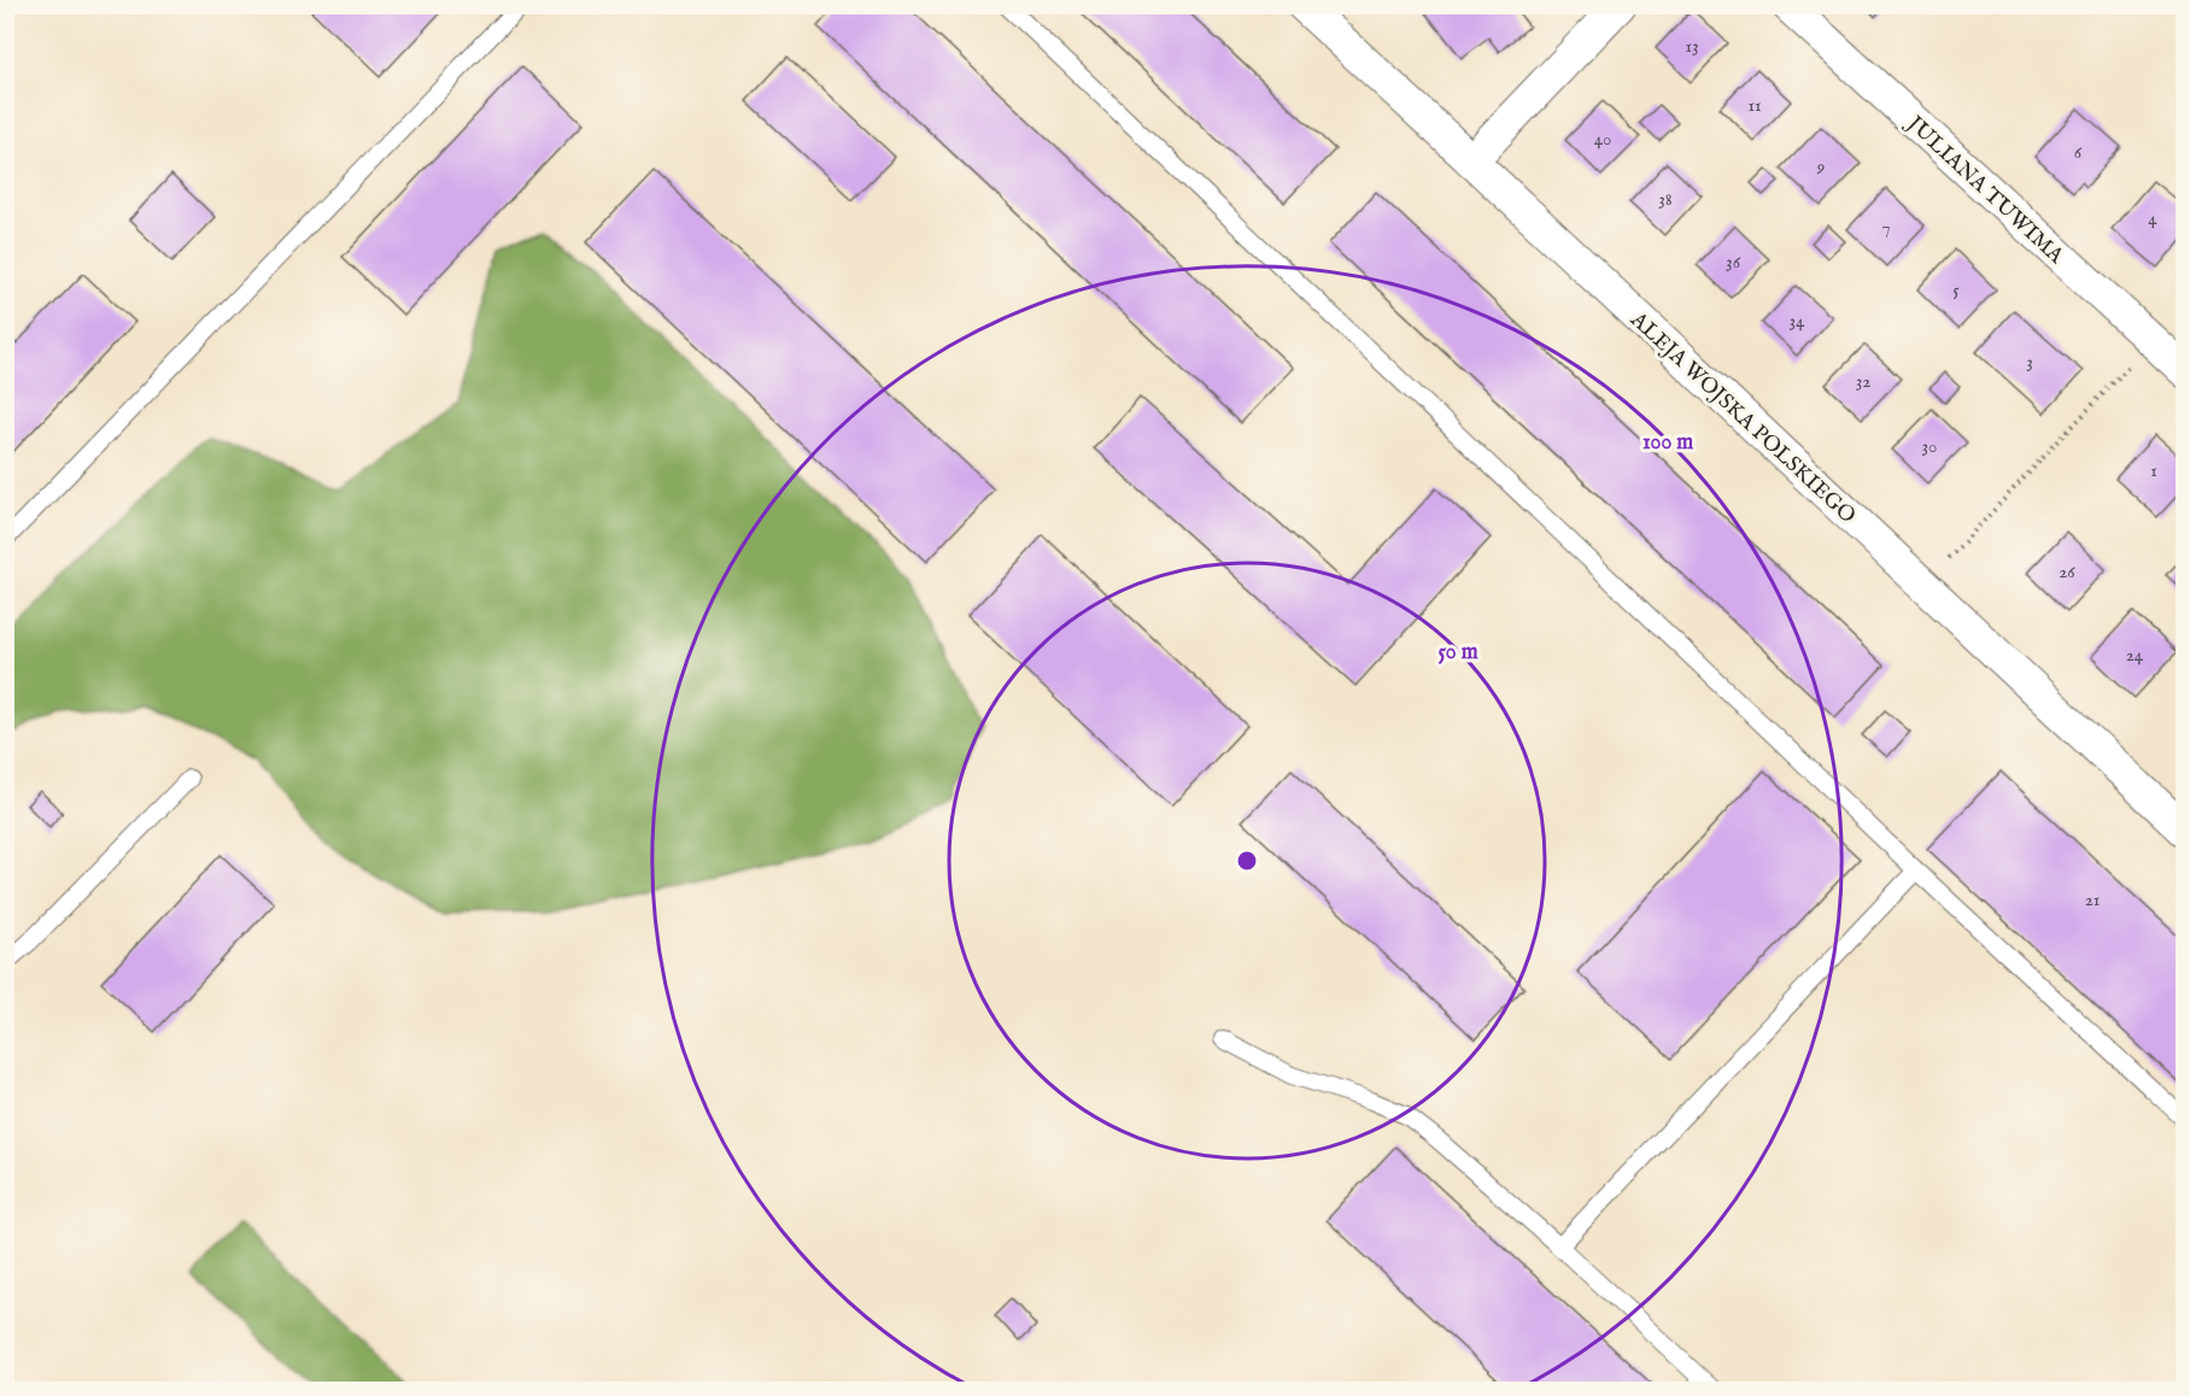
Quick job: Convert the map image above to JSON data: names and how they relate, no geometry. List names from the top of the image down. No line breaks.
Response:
{"streets":{"street":["JULIANA TUWIMA","ALEJA WOJSKA POLSKIEGO"]},"house_numbers":["13","11","40","6","9","38","4","7","36","5","34","3","32","30","1","26","24","21"],"rings":["100 m","50 m"]}
